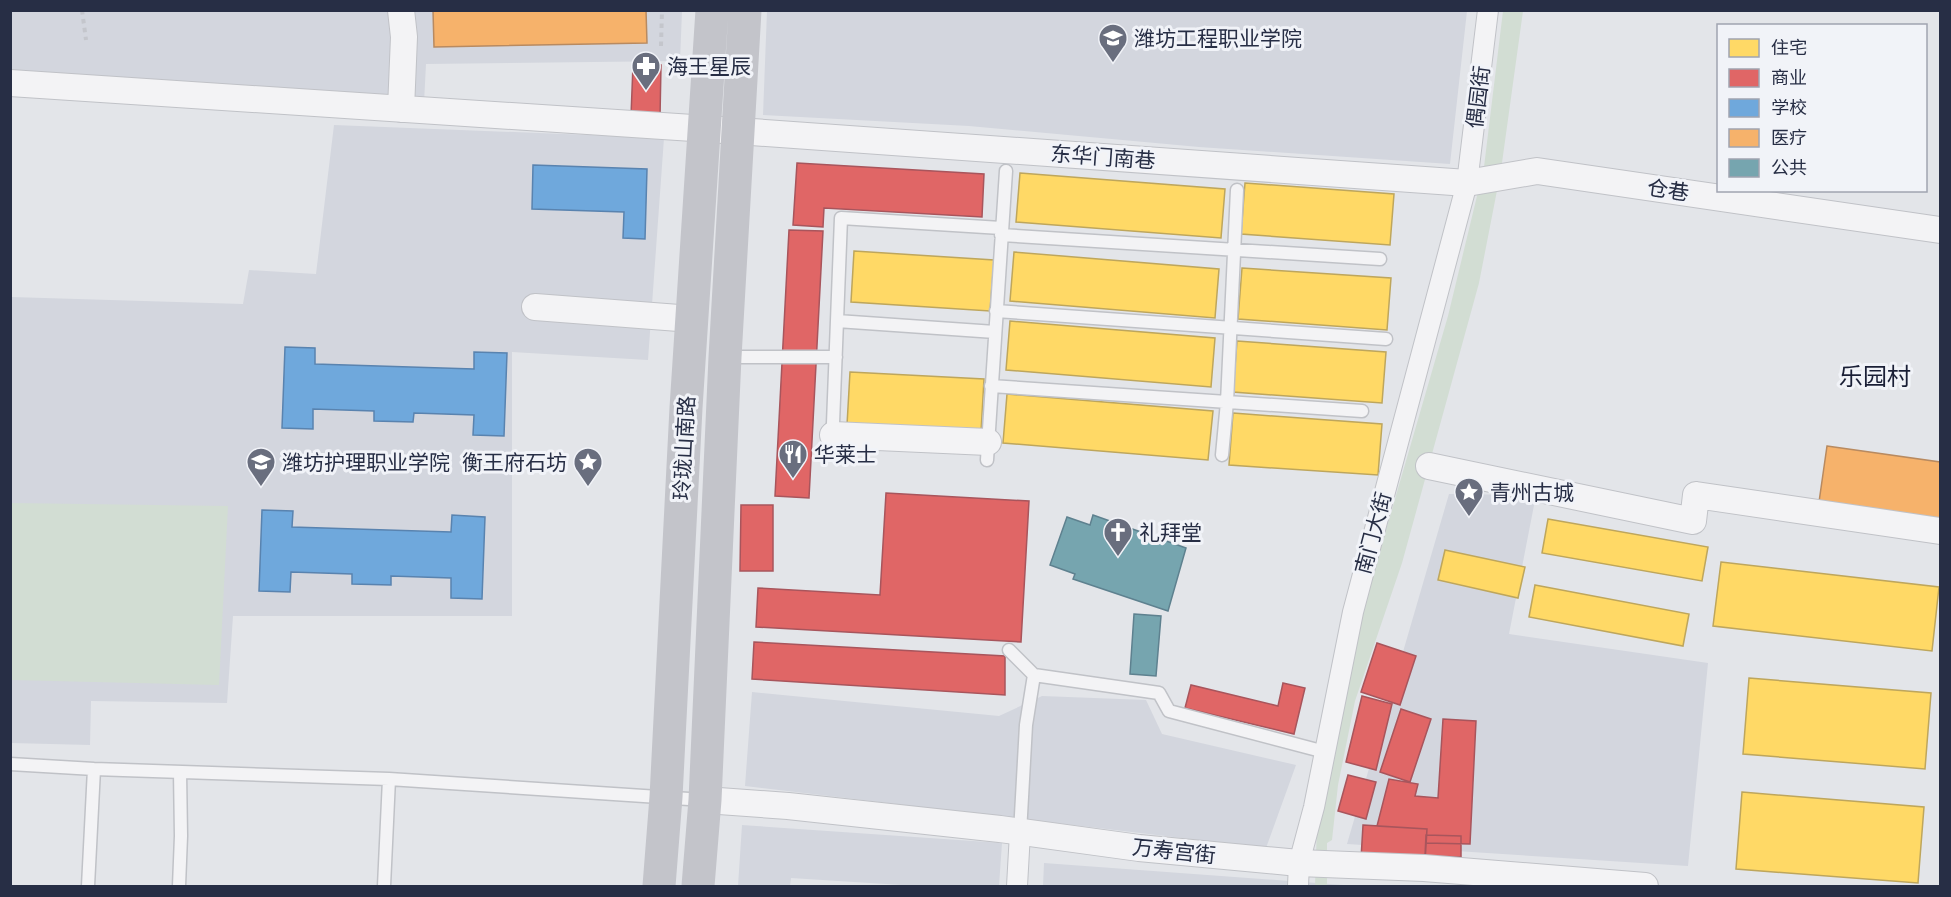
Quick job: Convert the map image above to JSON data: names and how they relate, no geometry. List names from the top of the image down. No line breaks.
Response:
{"streets":{"main road":["玲珑山南路"],"street":["偶园街","东华门南巷","仓巷","南门大街","万寿宫街"]},"crossings":[["偶园街","东华门南巷"],["偶园街","仓巷"],["偶园街","南门大街"],["东华门南巷","仓巷"],["东华门南巷","玲珑山南路"],["东华门南巷","南门大街"],["仓巷","南门大街"],["玲珑山南路","万寿宫街"],["南门大街","万寿宫街"]],"districts":["乐园村"],"places":{"school or university":["潍坊工程职业学院","潍坊护理职业学院"],"pharmacy":["海王星辰"],"restaurant":["华莱士"],"place":["衡王府石坊","青州古城"],"church":["礼拜堂"]},"legend":["住宅","商业","学校","医疗","公共"]}
